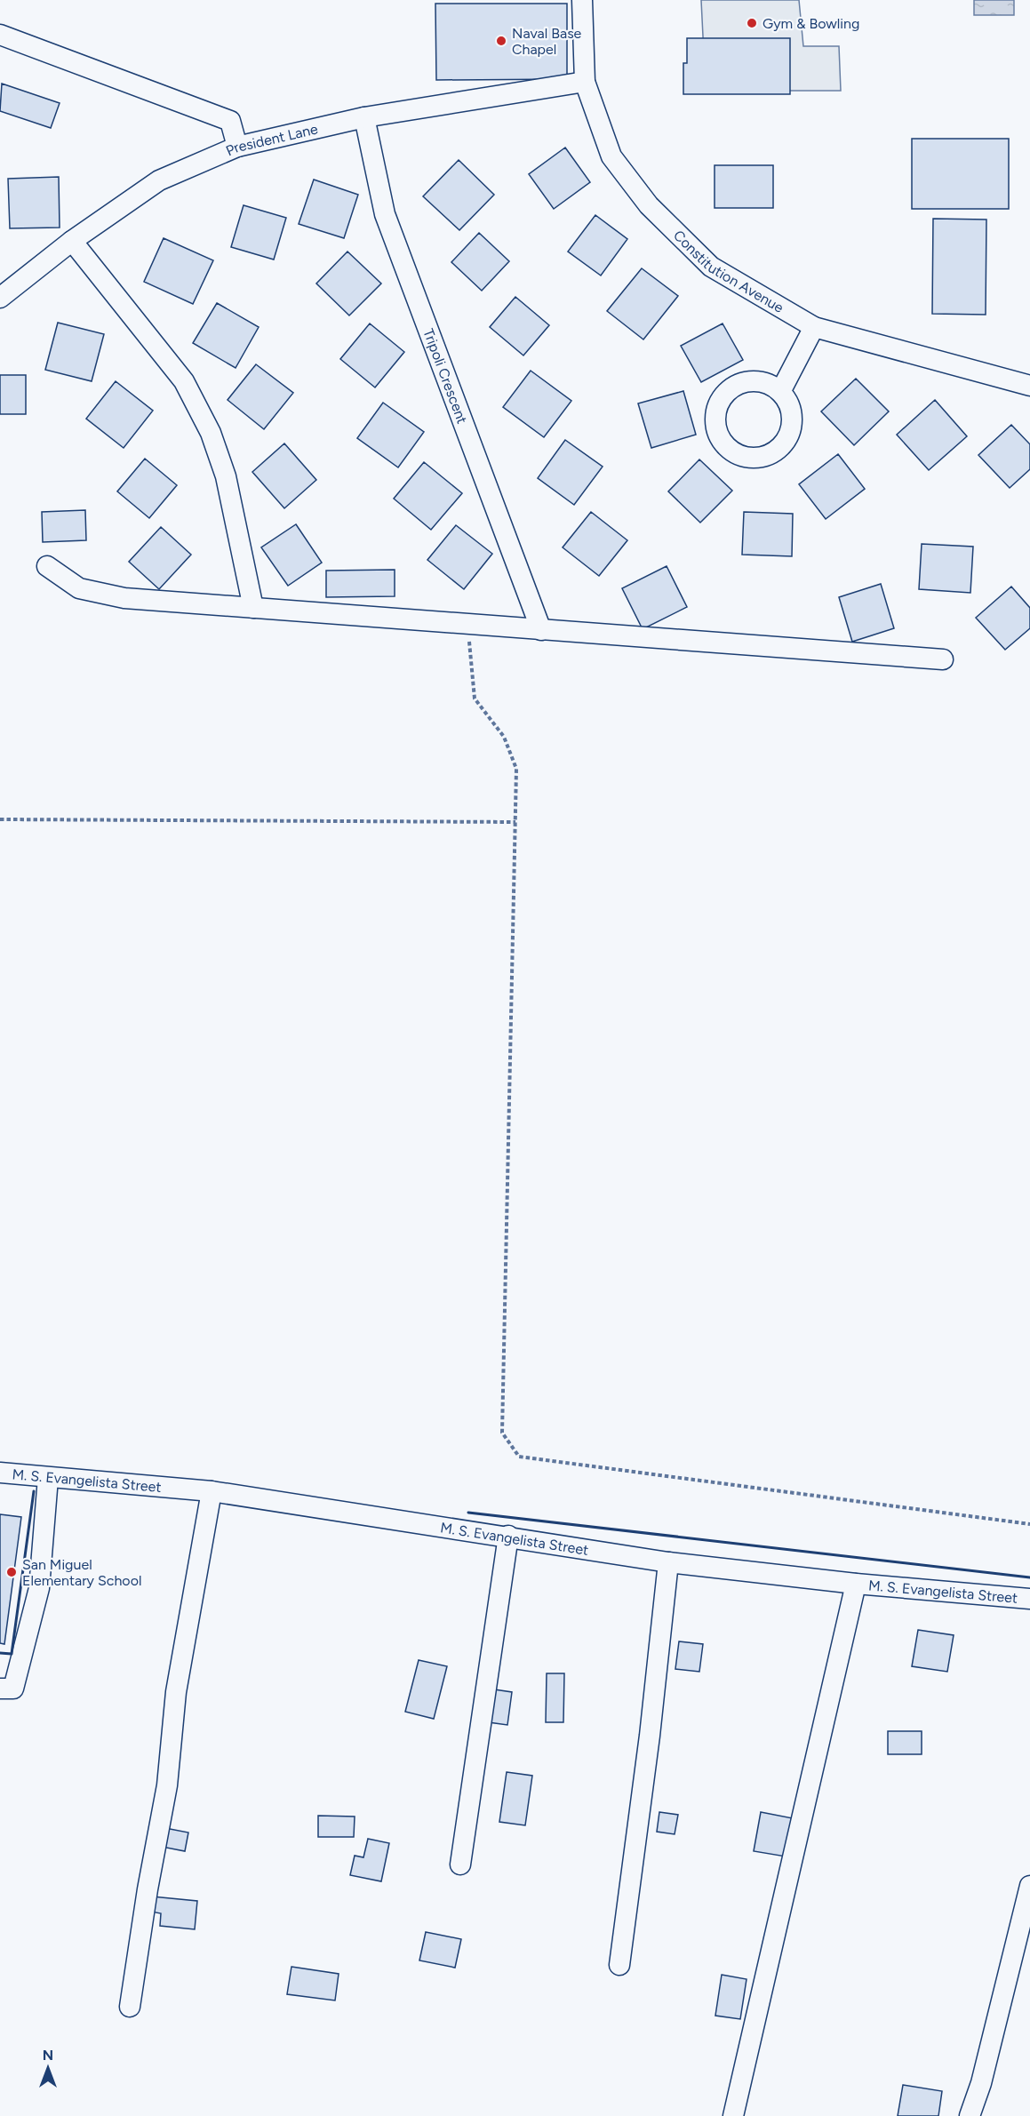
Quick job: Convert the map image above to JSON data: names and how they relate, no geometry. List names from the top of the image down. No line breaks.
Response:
{"streets":{"street":["President Lane","Constitution Avenue","Tripoli Crescent","M. S. Evangelista Street"]},"crossings":[["President Lane","Constitution Avenue"],["President Lane","Tripoli Crescent"]],"places":["Gym & Bowling","Naval Base Chapel","San Miguel Elementary School"],"north":"top"}
